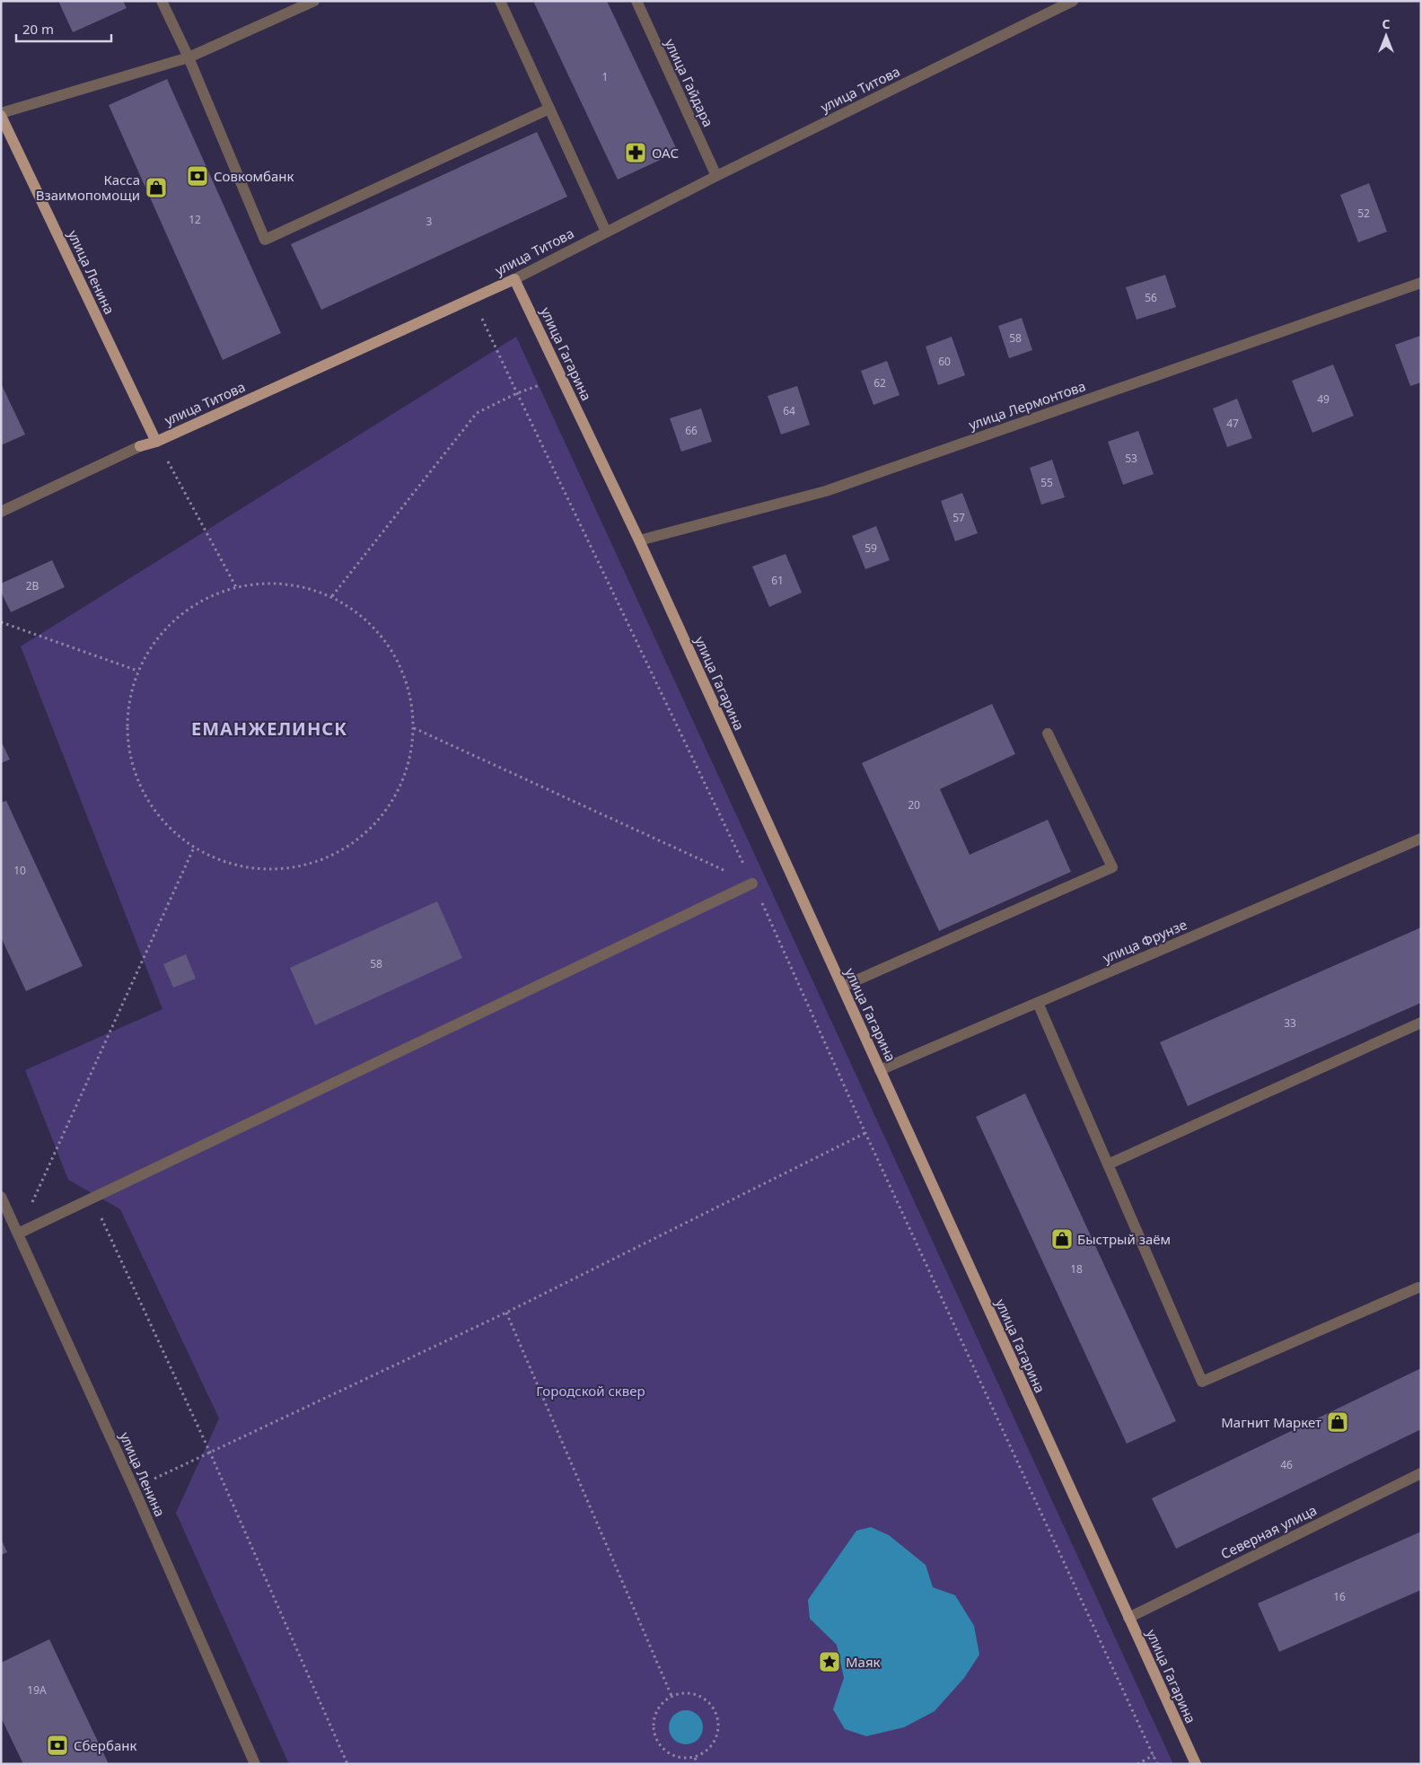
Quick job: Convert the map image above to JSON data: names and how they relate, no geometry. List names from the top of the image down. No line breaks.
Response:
{"streets":{"main road":["улица Титова","улица Ленина","улица Гагарина"],"street":["улица Гайдара","улица Лермонтова","улица Фрунзе","Северная улица"]},"crossings":[["улица Гайдара","улица Титова"],["улица Титова","улица Ленина"],["улица Титова","улица Гагарина"],["улица Гагарина","улица Лермонтова"],["улица Гагарина","улица Фрунзе"],["улица Гагарина","Северная улица"]],"districts":["ЕМАНЖЕЛИНСК"],"parks":["Городской сквер"],"places":{"pharmacy":["ОАС"],"bank":["Совкомбанк","Сбербанк"],"shop":["Касса Взаимопомощи","Быстрый заём","Магнит Маркет"],"place":["Маяк"]},"house_numbers":["1","52","12","3","56","58","60","62","49","64","47","66","53","55","57","59","61","2В","20","10","58","33","18","46","16","19А"],"scale_bar":"20 m","north":"top"}
